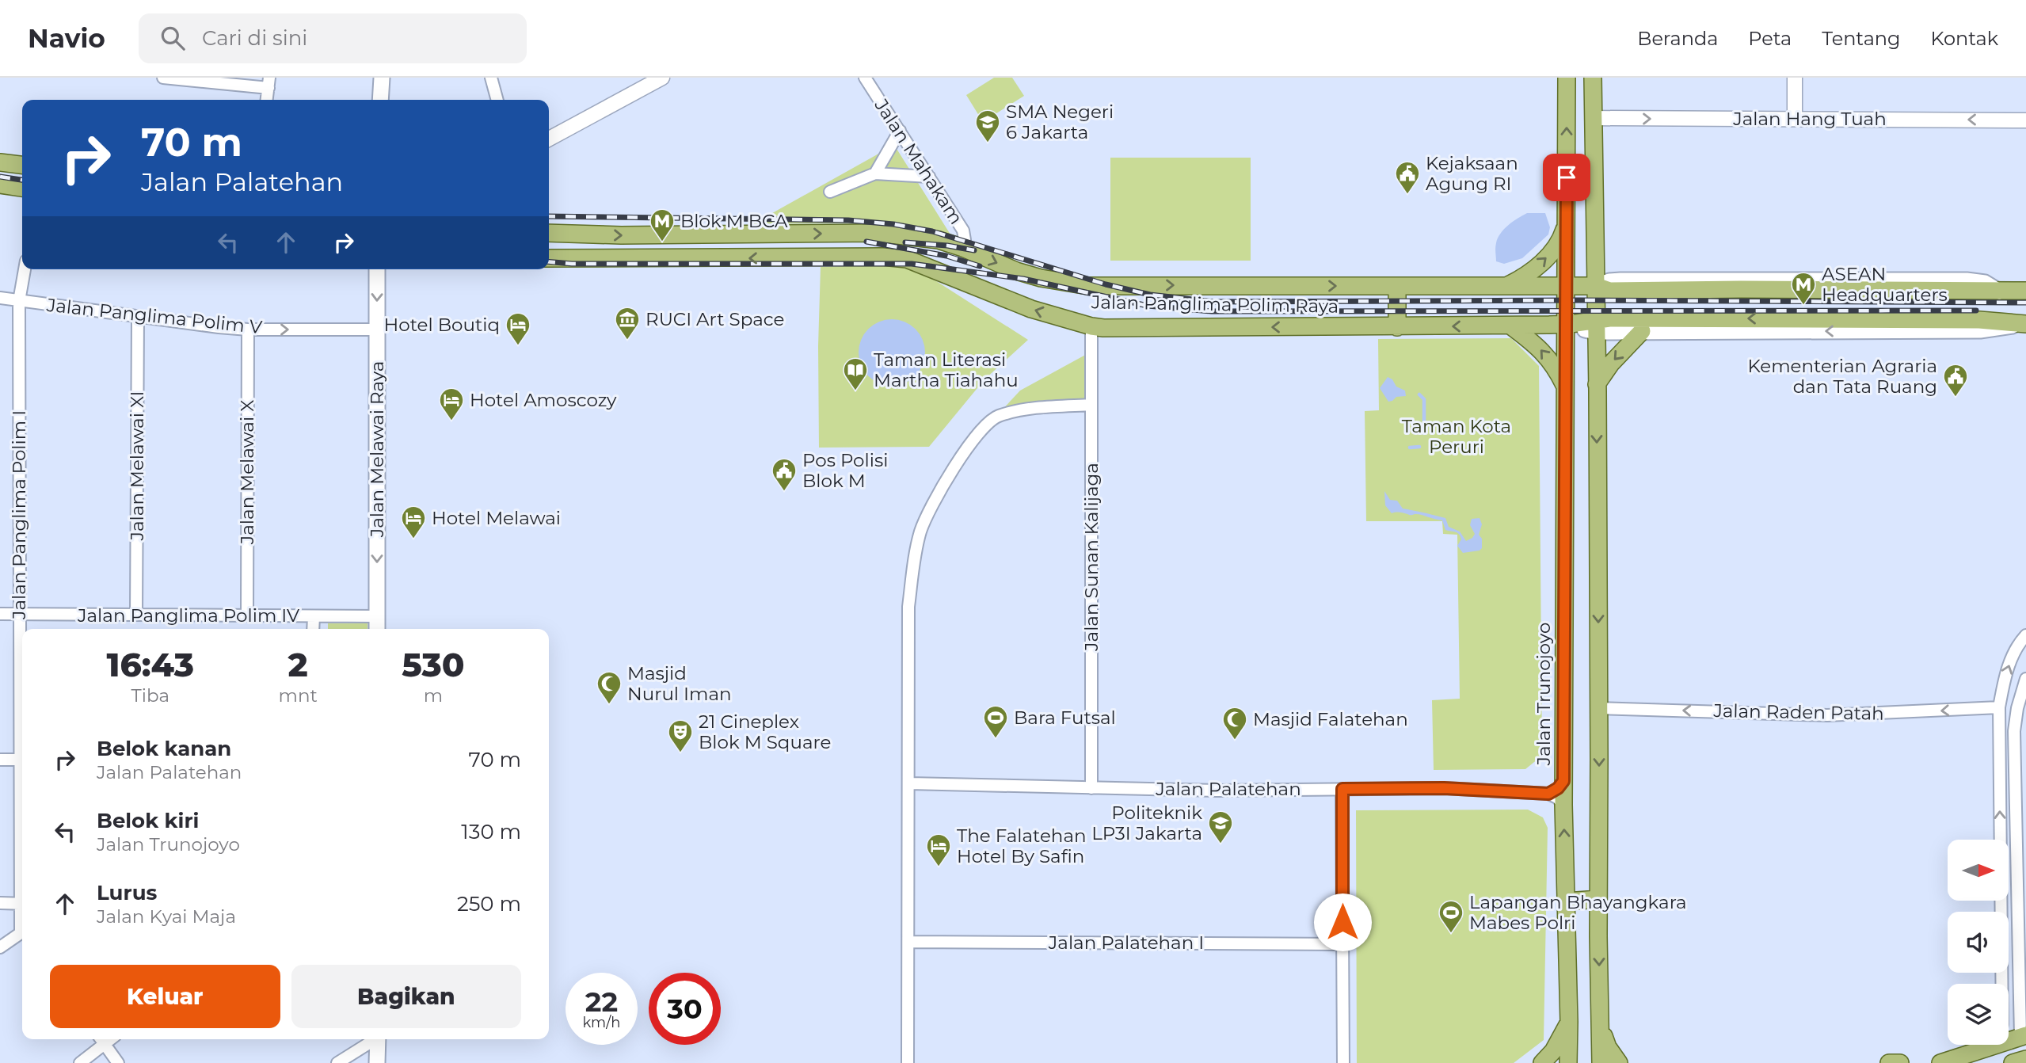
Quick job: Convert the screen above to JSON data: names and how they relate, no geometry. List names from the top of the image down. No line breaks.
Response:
{"streets":{"main road":["Jalan Panglima Polim Raya","Jalan Melawai Raya","Jalan Trunojoyo"],"street":["Jalan Hang Tuah","Jalan Mahakam","Jalan Panglima Polim V","Jalan Melawai XI","Jalan Melawai X","Jalan Panglima Polim I","Jalan Sunan Kalijaga","Jalan Panglima Polim IV","Jalan Raden Patah","Jalan Palatehan","Jalan Palatehan I"]},"crossings":[["Jalan Mahakam","Jalan Panglima Polim Raya"],["Jalan Panglima Polim Raya","Jalan Sunan Kalijaga"],["Jalan Panglima Polim Raya","Jalan Trunojoyo"],["Jalan Panglima Polim V","Jalan Melawai Raya"],["Jalan Panglima Polim V","Jalan Melawai XI"],["Jalan Panglima Polim V","Jalan Melawai X"],["Jalan Panglima Polim V","Jalan Panglima Polim I"],["Jalan Melawai Raya","Jalan Panglima Polim IV"],["Jalan Melawai XI","Jalan Panglima Polim IV"],["Jalan Melawai X","Jalan Panglima Polim IV"],["Jalan Panglima Polim I","Jalan Panglima Polim IV"],["Jalan Sunan Kalijaga","Jalan Palatehan"]],"one_way":["Jalan Melawai Raya","Jalan Raden Patah"],"parks":["Taman Kota Peruri"],"places":{"school or university":["SMA Negeri 6 Jakarta","Politeknik LP3I Jakarta"],"public building":["Kejaksaan Agung RI","Kementerian Agraria dan Tata Ruang","Pos Polisi Blok M"],"metro station":["Blok M BCA","ASEAN Headquarters"],"museum":["RUCI Art Space"],"hotel":["Hotel Boutiq","Hotel Amoscozy","Hotel Melawai","The Falatehan Hotel By Safin"],"library":["Taman Literasi Martha Tiahahu"],"mosque":["Masjid Nurul Iman","Masjid Falatehan"],"sports":["Bara Futsal","Lapangan Bhayangkara Mabes Polri"],"theatre":["21 Cineplex Blok M Square"]},"north":"right","page":{"header":"Navio","search":"Cari di sini","nav":["Beranda","Peta","Tentang","Kontak"],"turn":["70 m","Jalan Palatehan"],"eta":["16:43","Tiba","2","mnt","530","m"],"list":[{"name":"Belok kanan","note":"Jalan Palatehan","value":"70 m"},{"name":"Belok kiri","note":"Jalan Trunojoyo","value":"130 m"},{"name":"Lurus","note":"Jalan Kyai Maja","value":"250 m"}],"buttons":["Keluar","Bagikan"],"speed":"22 km/h","limit":"30"}}
